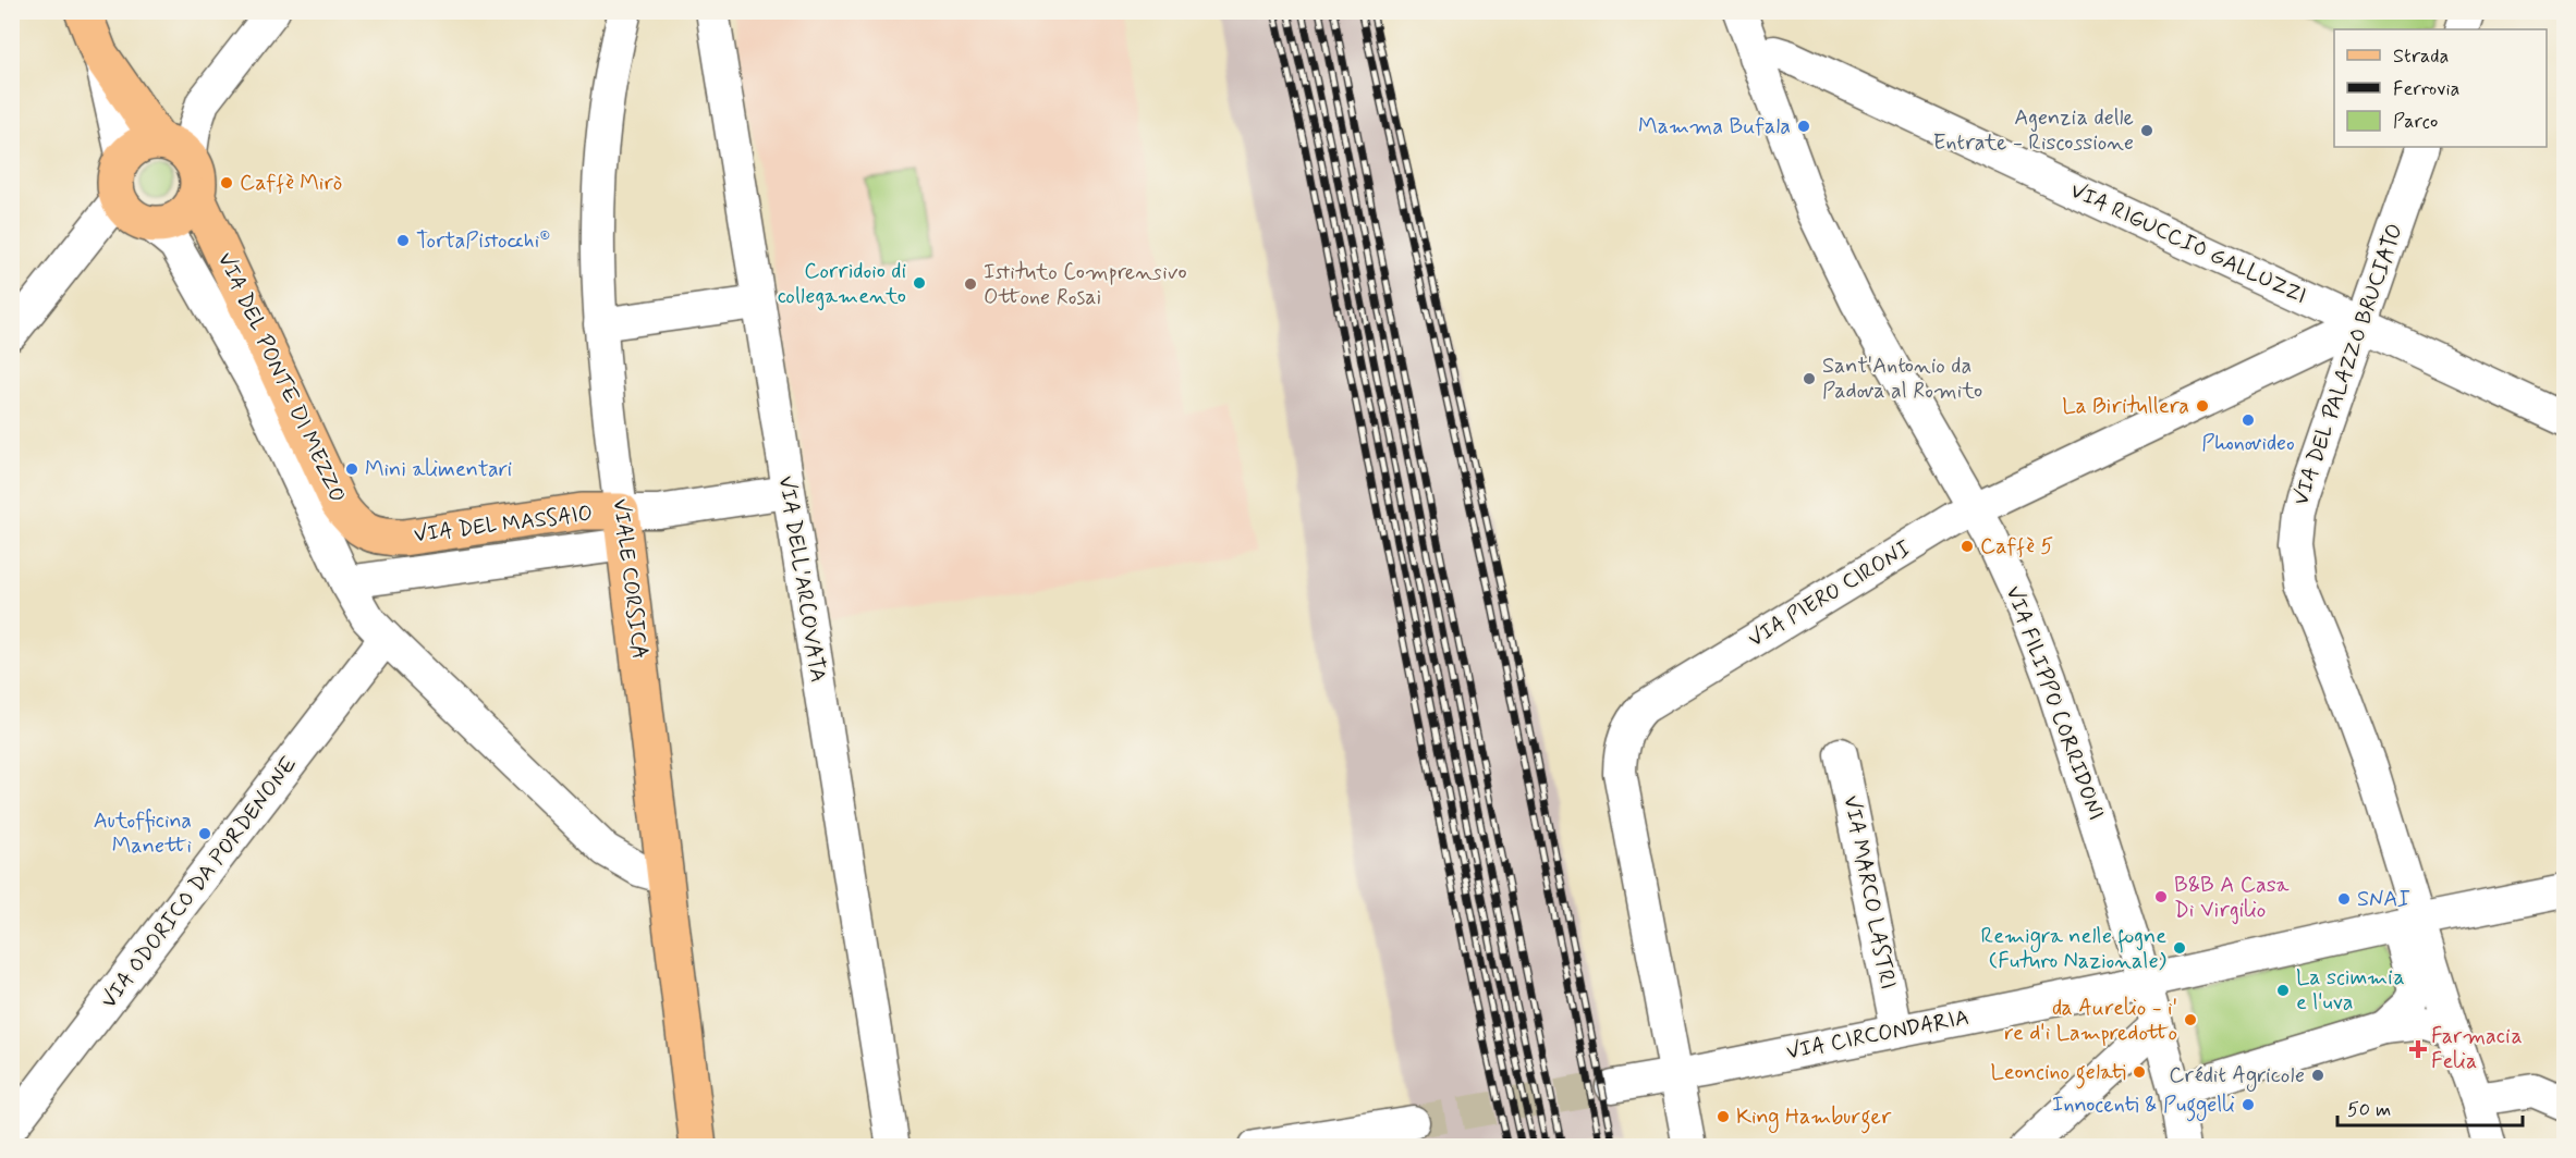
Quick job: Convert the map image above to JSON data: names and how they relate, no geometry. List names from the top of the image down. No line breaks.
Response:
{"streets":{"main road":["VIA DEL PONTE DI MEZZO","VIA DEL MASSAIO","VIALE CORSICA"],"street":["VIA RIGUCCIO GALLUZZI","VIA DEL PALAZZO BRUCIATO","VIA DELL'ARCOVATA","VIA PIERO CIRONI","VIA FILIPPO CORRIDONI","VIA ODORICO DA PORDENONE","VIA MARCO LASTRI","VIA CIRCONDARIA"]},"crossings":[["VIA RIGUCCIO GALLUZZI","VIA DEL PALAZZO BRUCIATO"],["VIA RIGUCCIO GALLUZZI","VIA PIERO CIRONI"],["VIA RIGUCCIO GALLUZZI","VIA FILIPPO CORRIDONI"],["VIA DEL PALAZZO BRUCIATO","VIA PIERO CIRONI"],["VIA DEL PALAZZO BRUCIATO","VIA CIRCONDARIA"],["VIA DEL PONTE DI MEZZO","VIA DEL MASSAIO"],["VIA DEL PONTE DI MEZZO","VIALE CORSICA"],["VIA DEL PONTE DI MEZZO","VIA ODORICO DA PORDENONE"],["VIA DEL MASSAIO","VIALE CORSICA"],["VIA DEL MASSAIO","VIA DELL'ARCOVATA"],["VIA PIERO CIRONI","VIA FILIPPO CORRIDONI"],["VIA PIERO CIRONI","VIA CIRCONDARIA"],["VIA FILIPPO CORRIDONI","VIA CIRCONDARIA"],["VIA MARCO LASTRI","VIA CIRCONDARIA"]],"places":{"other":["Mamma Bufala","Agenzia delle Entrate - Riscossione","Caffè Mirò","TortaPistocchi®","Corridoio di collegamento","Istituto Comprensivo Ottone Rosai","Sant'Antonio da Padova al Romito","La Biritullera","Phonovideo","Mini alimentari","Caffè 5","Autofficina Manetti","B&B A Casa Di Virgilio","SNAI","Remigra nelle fogne (Futuro Nazionale)","La scimmia e l'uva","da Aurelio - i' re d'i Lampredotto","Leoncino gelati","Crédit Agricole","Innocenti & Puggelli","King Hamburger"],"health":["Farmacia Felia"]},"legend":["Strada","Ferrovia","Parco"],"scale_bar":"50 m"}
